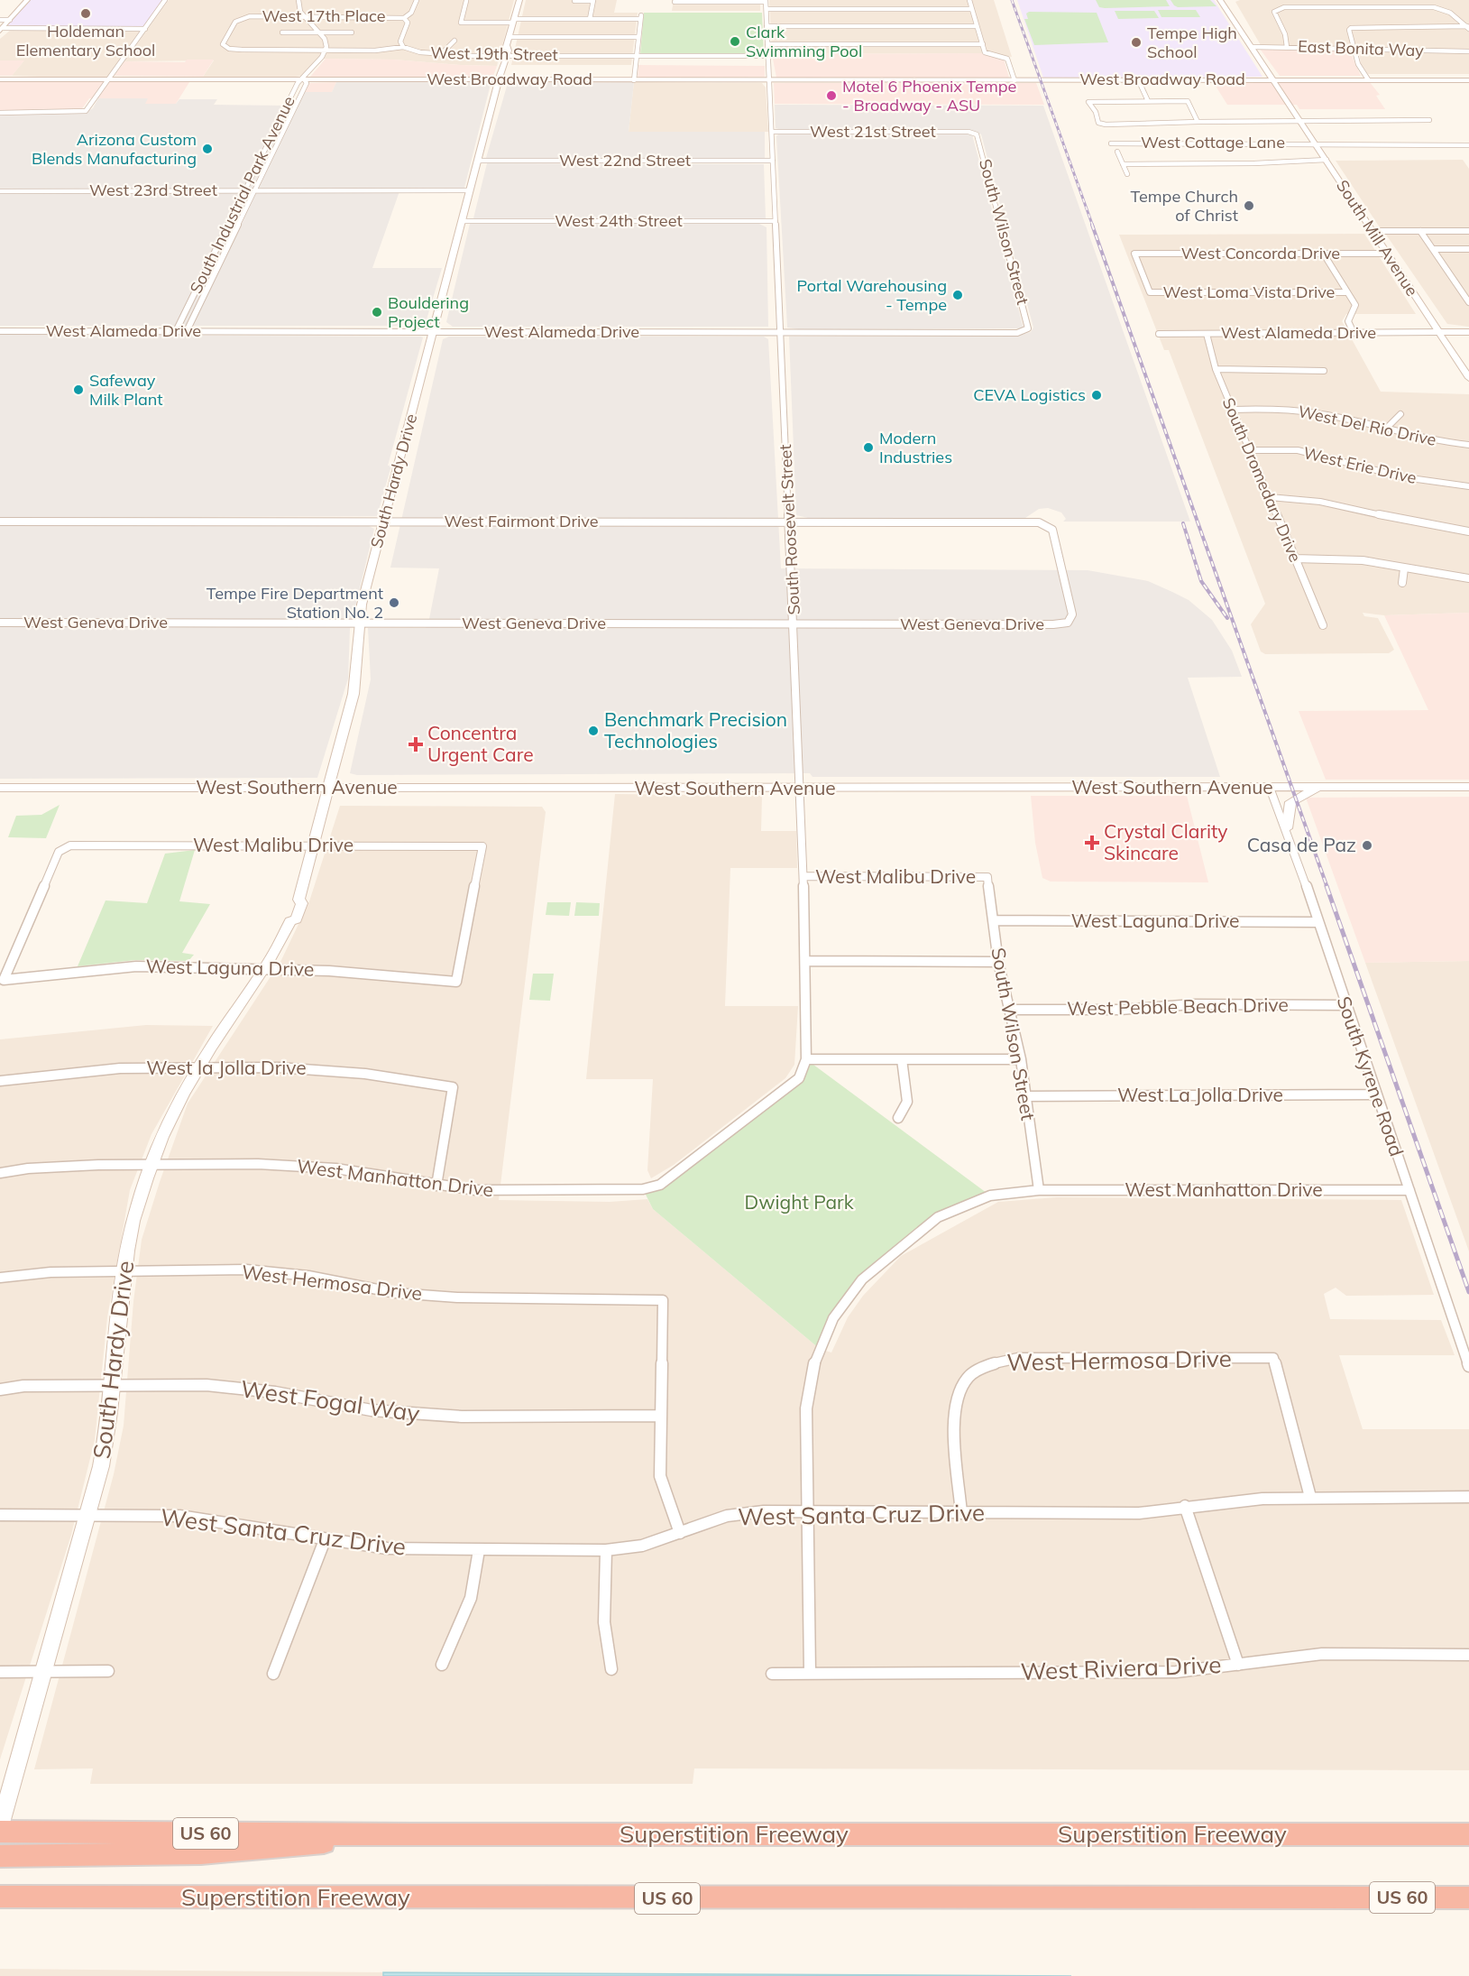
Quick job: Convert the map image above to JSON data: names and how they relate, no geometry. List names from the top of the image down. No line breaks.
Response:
{"streets":{"highway":["US 60","Superstition Freeway"],"main road":["West Broadway Road","South Mill Avenue","South Hardy Drive","West Southern Avenue"],"street":["West 17th Place","East Bonita Way","West 19th Street","West 21st Street","West Cottage Lane","West 22nd Street","West 23rd Street","South Industrial Park Avenue","West 24th Street","South Wilson Street","West Concorda Drive","West Loma Vista Drive","West Alameda Drive","West Del Rio Drive","West Erie Drive","South Dromedary Drive","West Fairmont Drive","South Roosevelt Street","West Geneva Drive","West Malibu Drive","West Laguna Drive","West Pebble Beach Drive","West la Jolla Drive","South Kyrene Road","West La Jolla Drive","West Manhatton Drive","West Hermosa Drive","West Fogal Way","West Santa Cruz Drive","West Riviera Drive"]},"crossings":[["West 17th Place","West 19th Street"],["East Bonita Way","South Mill Avenue"],["West 19th Street","South Hardy Drive"],["West 19th Street","South Roosevelt Street"],["West Broadway Road","South Industrial Park Avenue"],["West Broadway Road","South Mill Avenue"],["West Broadway Road","South Hardy Drive"],["West Broadway Road","South Roosevelt Street"],["West 21st Street","South Wilson Street"],["West 21st Street","South Roosevelt Street"],["West Cottage Lane","South Mill Avenue"],["West 22nd Street","South Hardy Drive"],["West 22nd Street","South Roosevelt Street"],["West 23rd Street","South Industrial Park Avenue"],["West 23rd Street","South Hardy Drive"],["South Industrial Park Avenue","West Alameda Drive"],["West 24th Street","South Hardy Drive"],["West 24th Street","South Roosevelt Street"],["South Wilson Street","West Alameda Drive"],["South Wilson Street","West Malibu Drive"],["South Wilson Street","West Laguna Drive"],["South Wilson Street","West Pebble Beach Drive"],["South Wilson Street","West La Jolla Drive"],["South Wilson Street","West Manhatton Drive"],["South Mill Avenue","West Concorda Drive"],["South Mill Avenue","West Alameda Drive"],["West Concorda Drive","West Loma Vista Drive"],["West Alameda Drive","South Dromedary Drive"],["West Alameda Drive","South Hardy Drive"],["West Alameda Drive","South Roosevelt Street"],["West Del Rio Drive","South Dromedary Drive"],["West Erie Drive","South Dromedary Drive"],["South Hardy Drive","West Fairmont Drive"],["South Hardy Drive","West Geneva Drive"],["South Hardy Drive","West Southern Avenue"],["South Hardy Drive","West Malibu Drive"],["South Hardy Drive","West Laguna Drive"],["South Hardy Drive","West la Jolla Drive"],["South Hardy Drive","West Manhatton Drive"],["South Hardy Drive","West Hermosa Drive"],["South Hardy Drive","West Fogal Way"],["South Hardy Drive","West Santa Cruz Drive"],["West Fairmont Drive","South Roosevelt Street"],["West Fairmont Drive","West Geneva Drive"],["South Roosevelt Street","West Geneva Drive"],["South Roosevelt Street","West Southern Avenue"],["South Roosevelt Street","West Malibu Drive"],["South Roosevelt Street","West Manhatton Drive"],["West Southern Avenue","South Kyrene Road"],["West Malibu Drive","West Laguna Drive"],["West Laguna Drive","South Kyrene Road"],["West Pebble Beach Drive","South Kyrene Road"],["West la Jolla Drive","West Manhatton Drive"],["South Kyrene Road","West La Jolla Drive"],["South Kyrene Road","West Manhatton Drive"],["West Hermosa Drive","West Fogal Way"],["West Hermosa Drive","West Santa Cruz Drive"]],"parks":["Dwight Park"],"places":{"other":["Holdeman Elementary School","Clark Swimming Pool","Tempe High School","Motel 6 Phoenix Tempe - Broadway - ASU","Arizona Custom Blends Manufacturing","Tempe Church of Christ","Portal Warehousing - Tempe","Bouldering Project","Safeway Milk Plant","CEVA Logistics","Modern Industries","Tempe Fire Department Station No. 2","Benchmark Precision Technologies","Casa de Paz"],"health":["Concentra Urgent Care","Crystal Clarity Skincare"]}}
